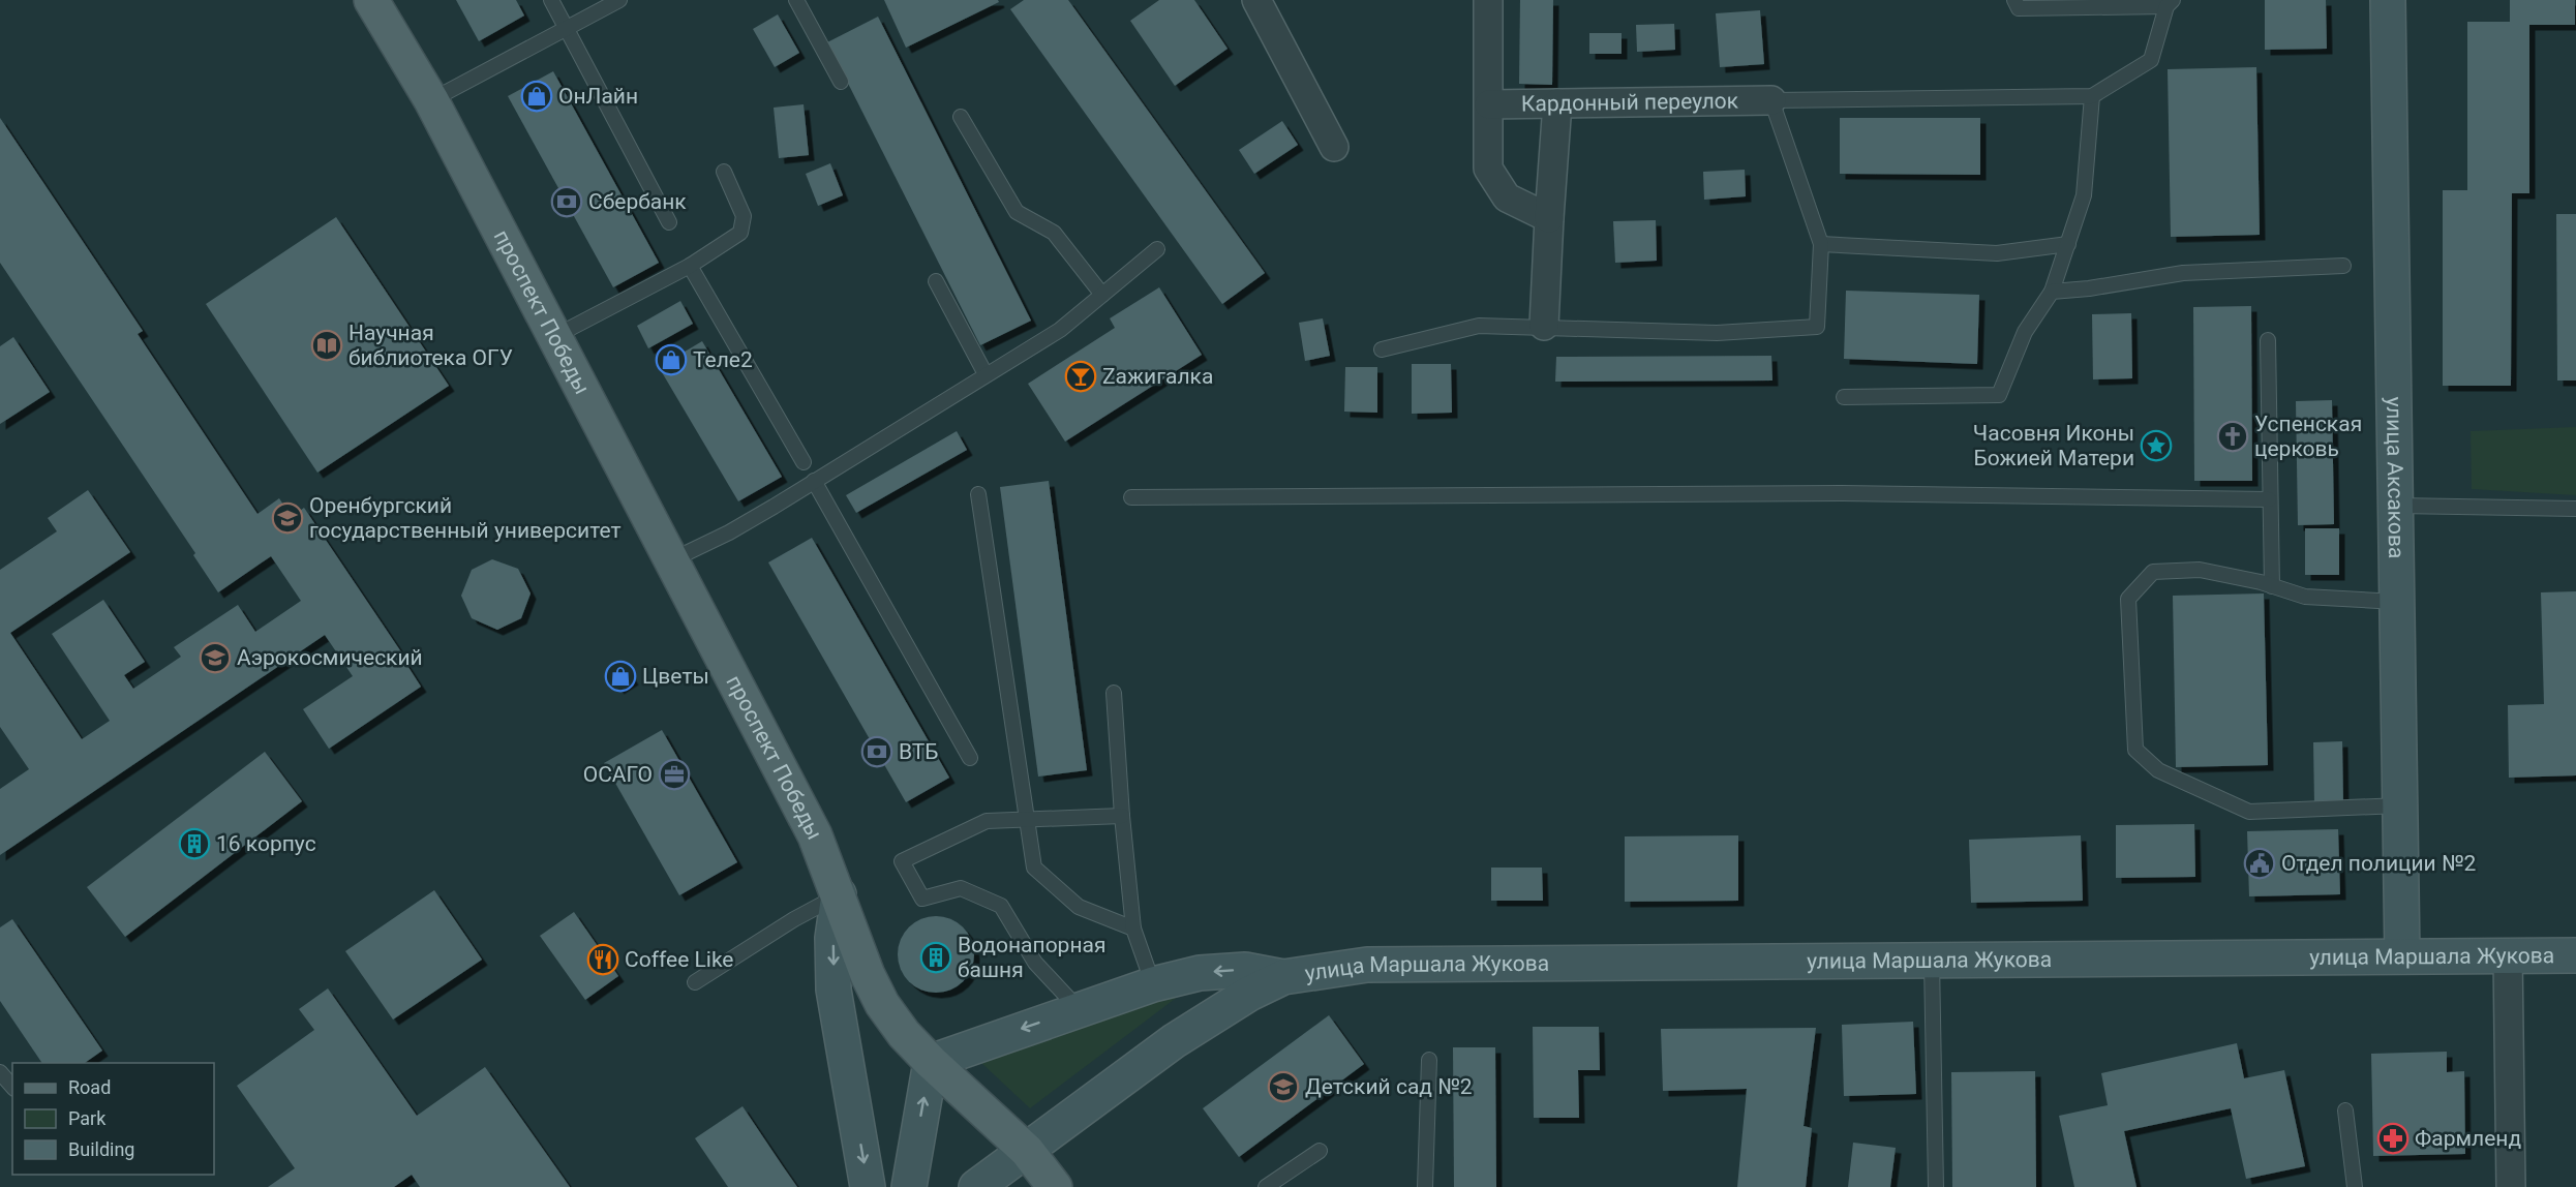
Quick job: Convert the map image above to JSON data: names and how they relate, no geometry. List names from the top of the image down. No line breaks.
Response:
{"streets":{"main road":["проспект Победы","улица Аксакова","улица Маршала Жукова"],"street":["Кардонный переулок"]},"crossings":[["проспект Победы","улица Маршала Жукова"],["улица Аксакова","улица Маршала Жукова"]],"places":{"shop":["ОнЛайн","Теле2","Цветы"],"bank":["Сбербанк","ВТБ"],"library":["Научная библиотека ОГУ"],"bar":["Zажигалка"],"church":["Успенская церковь"],"place":["Часовня Иконы Божией Матери"],"school or university":["Оренбургский государственный университет","Аэрокосмический","Детский сад №2"],"office":["ОСАГО"],"building":["16 корпус","Водонапорная башня"],"public building":["Отдел полиции №2"],"restaurant":["Coffee Like"],"pharmacy":["Фармленд"]},"legend":["Road","Park","Building"]}
